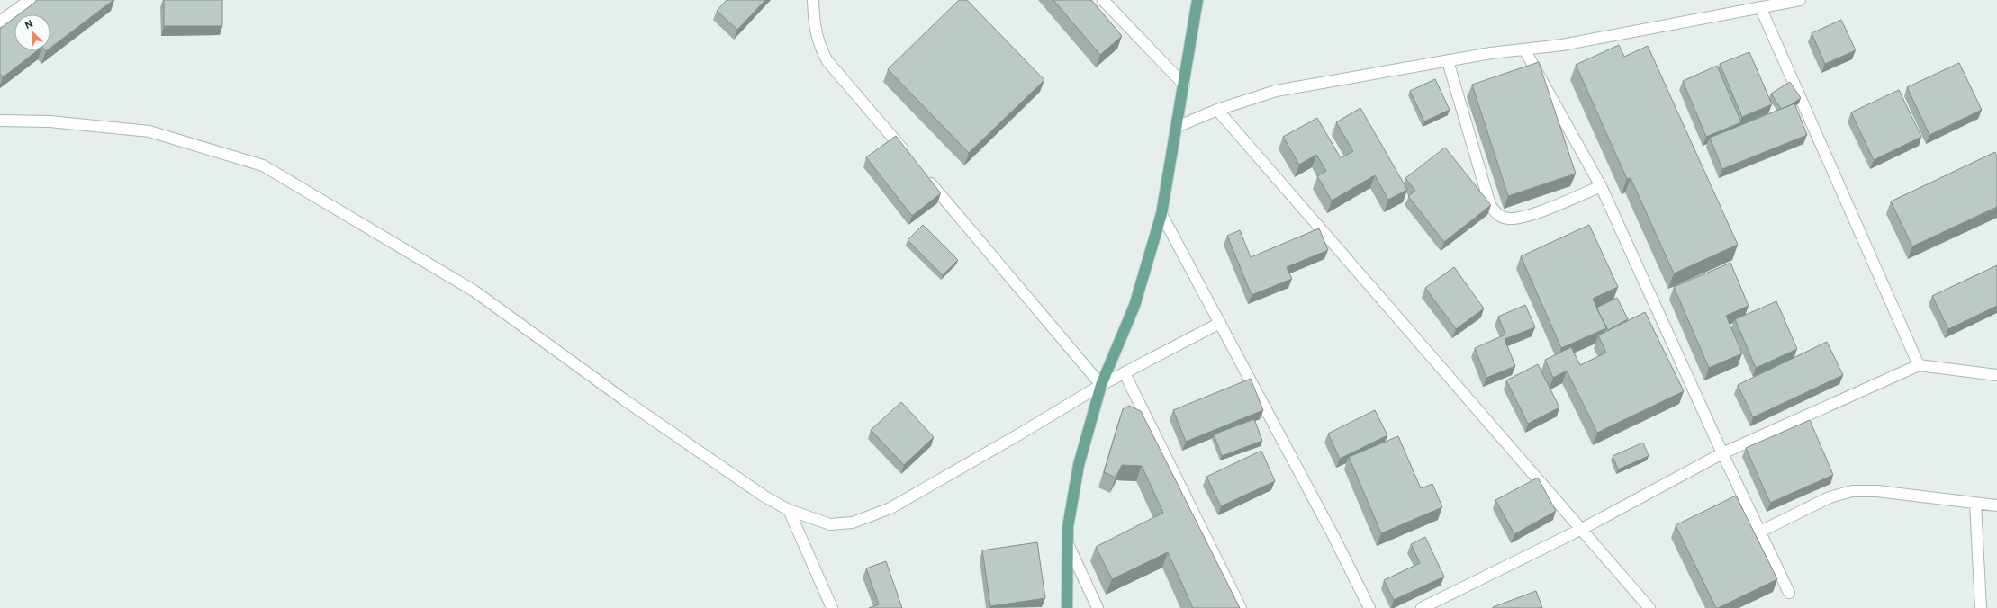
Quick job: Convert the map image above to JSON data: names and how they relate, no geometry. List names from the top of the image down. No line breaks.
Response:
{"north":"top left"}
